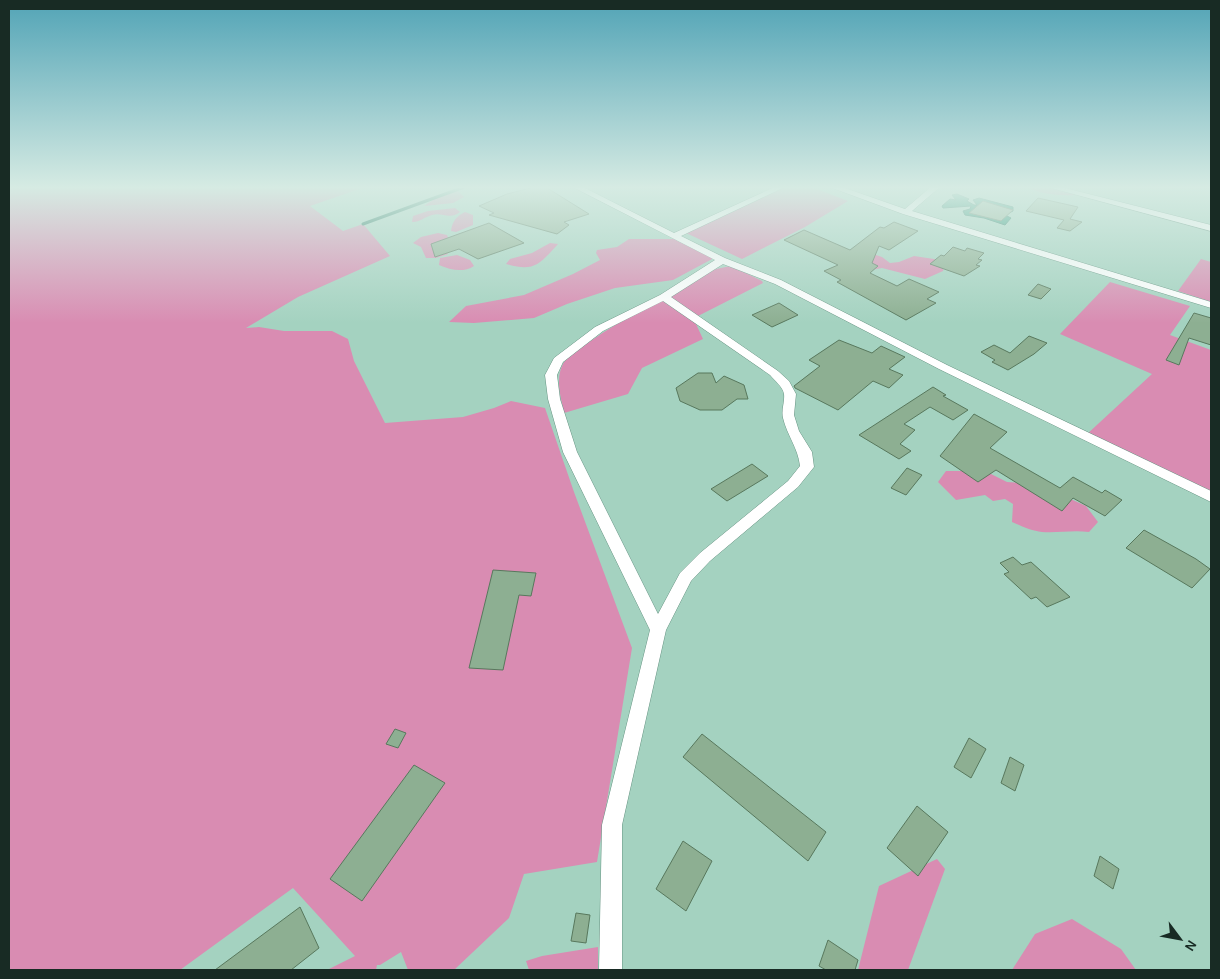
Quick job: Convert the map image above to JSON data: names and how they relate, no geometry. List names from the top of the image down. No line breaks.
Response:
{"north":"bottom right"}
